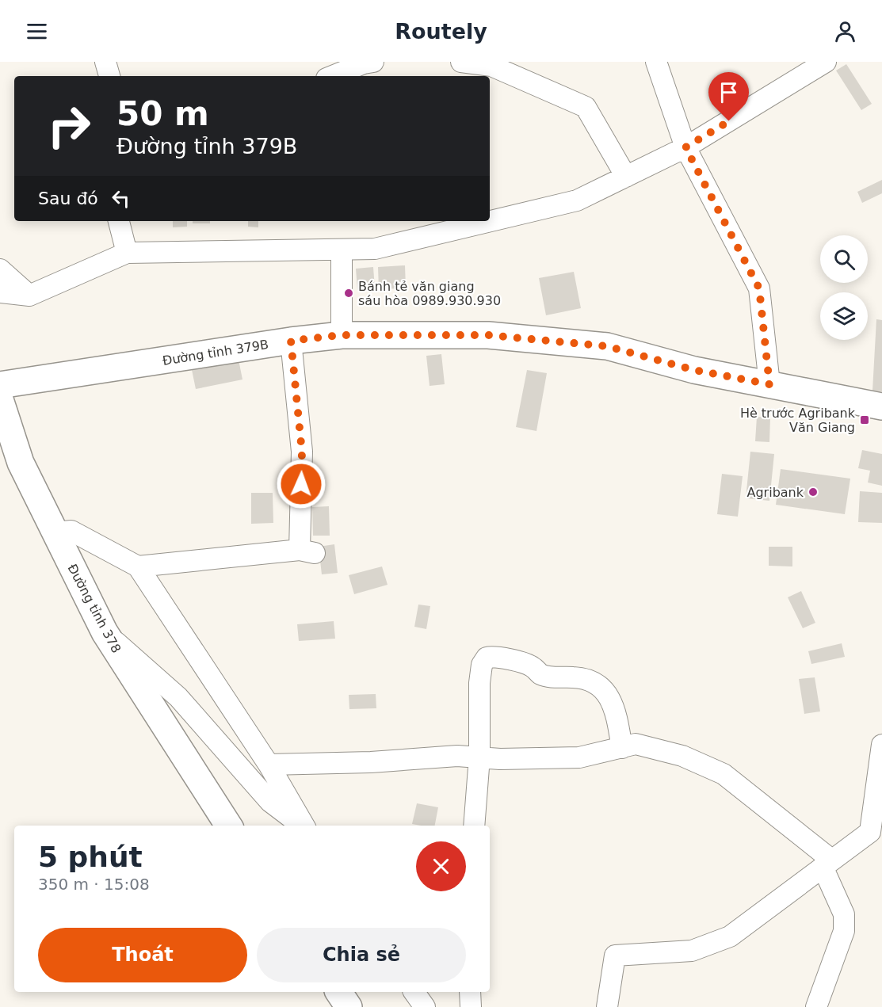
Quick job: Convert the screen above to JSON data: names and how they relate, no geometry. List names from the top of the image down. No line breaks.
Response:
{"streets":{"main road":["Đường tỉnh 379B","Đường tỉnh 378"]},"places":{"other":["Bánh tẻ văn giang sáu hòa 0989.930.930","Agribank"],"transit":["Hè trước Agribank Văn Giang"]},"page":{"header":"Routely","turn":["50 m","Đường tỉnh 379B"],"then":"Sau đó","heading":["5 phút","350 m · 15:08"],"buttons":["Thoát","Chia sẻ"]}}
